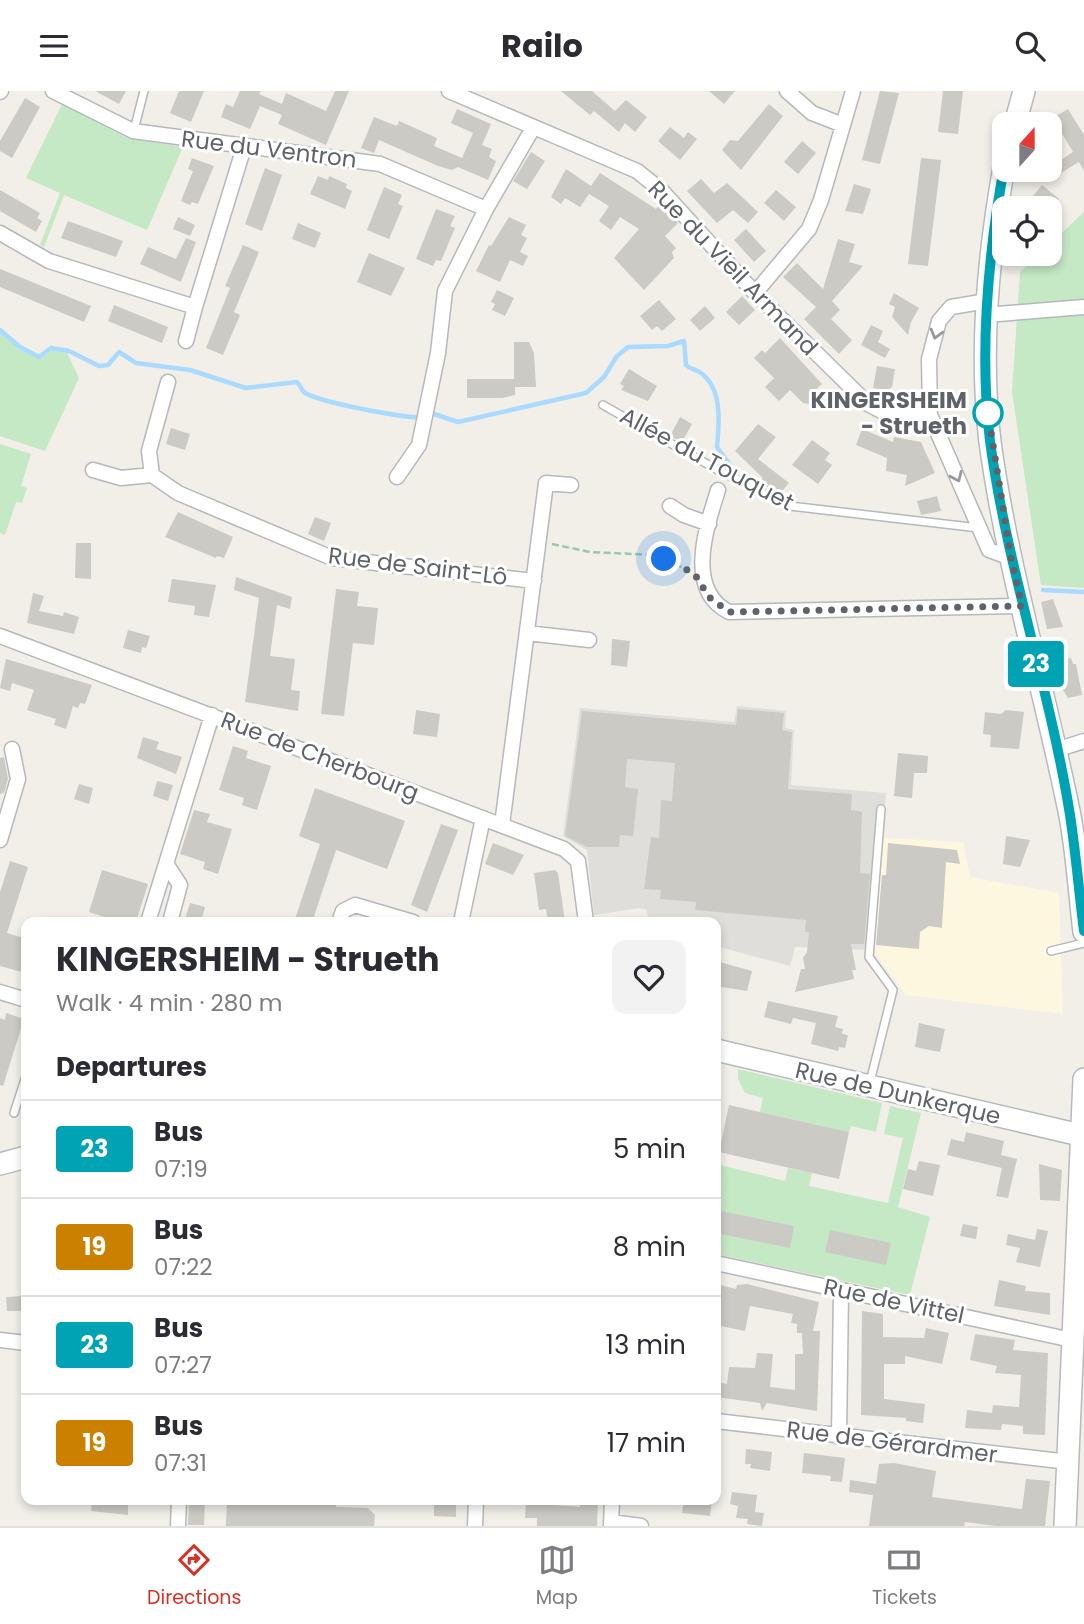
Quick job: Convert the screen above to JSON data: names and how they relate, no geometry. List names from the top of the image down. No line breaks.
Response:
{"streets":{"main road":["Rue de Dunkerque"],"street":["Rue du Ventron","Rue du Vieil Armand","Rue de Saint-Lô","Rue de Cherbourg","Rue de Vittel","Rue de Gérardmer"],"lane":["Allée du Touquet"]},"places":["KINGERSHEIM - Strueth"],"lines":["bus line 23"],"north":"top","page":{"header":"Railo","on_map":"23","heading":[["KINGERSHEIM - Strueth","Walk · 4 min · 280 m"],"Departures"],"list":[{"mark":"23","name":"Bus","note":"07:19","value":"5 min"},{"mark":"19","name":"Bus","note":"07:22","value":"8 min"},{"mark":"23","name":"Bus","note":"07:27","value":"13 min"},{"mark":"19","name":"Bus","note":"07:31","value":"17 min"}],"tabs":["Directions","Map","Tickets"]}}
